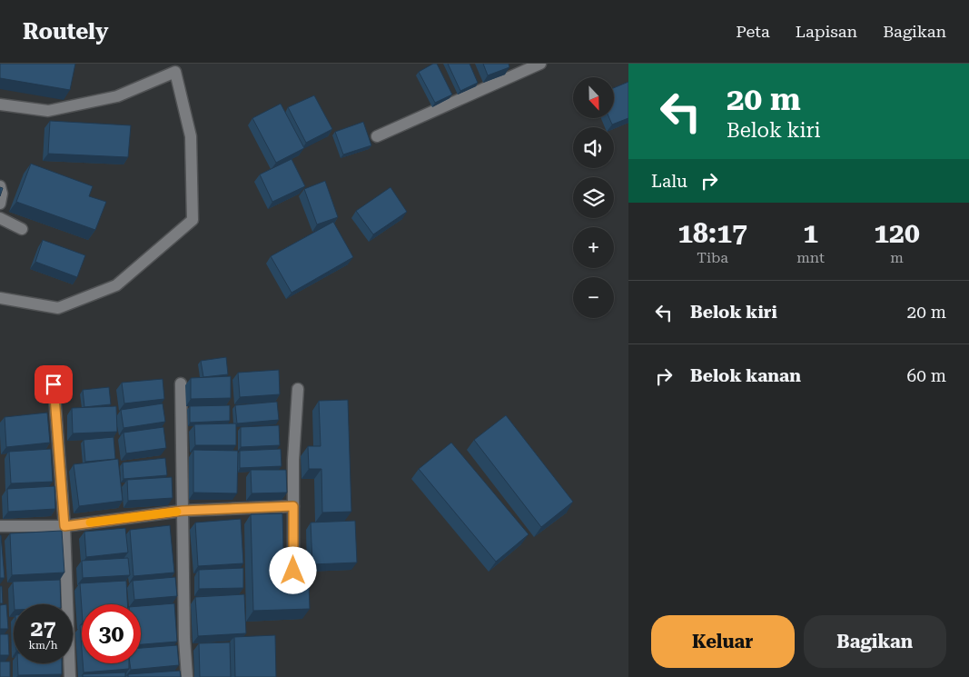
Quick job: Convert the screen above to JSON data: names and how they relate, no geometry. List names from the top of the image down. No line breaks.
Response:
{"north":"bottom","page":{"header":"Routely","nav":["Peta","Lapisan","Bagikan"],"turn":["20 m","Belok kiri"],"map_buttons":["+","−"],"then":"Lalu","eta":["18:17","Tiba","1","mnt","120","m"],"list":[{"name":"Belok kiri","value":"20 m"},{"name":"Belok kanan","value":"60 m"}],"speed":"27 km/h","limit":"30","buttons":["Keluar","Bagikan"]}}
